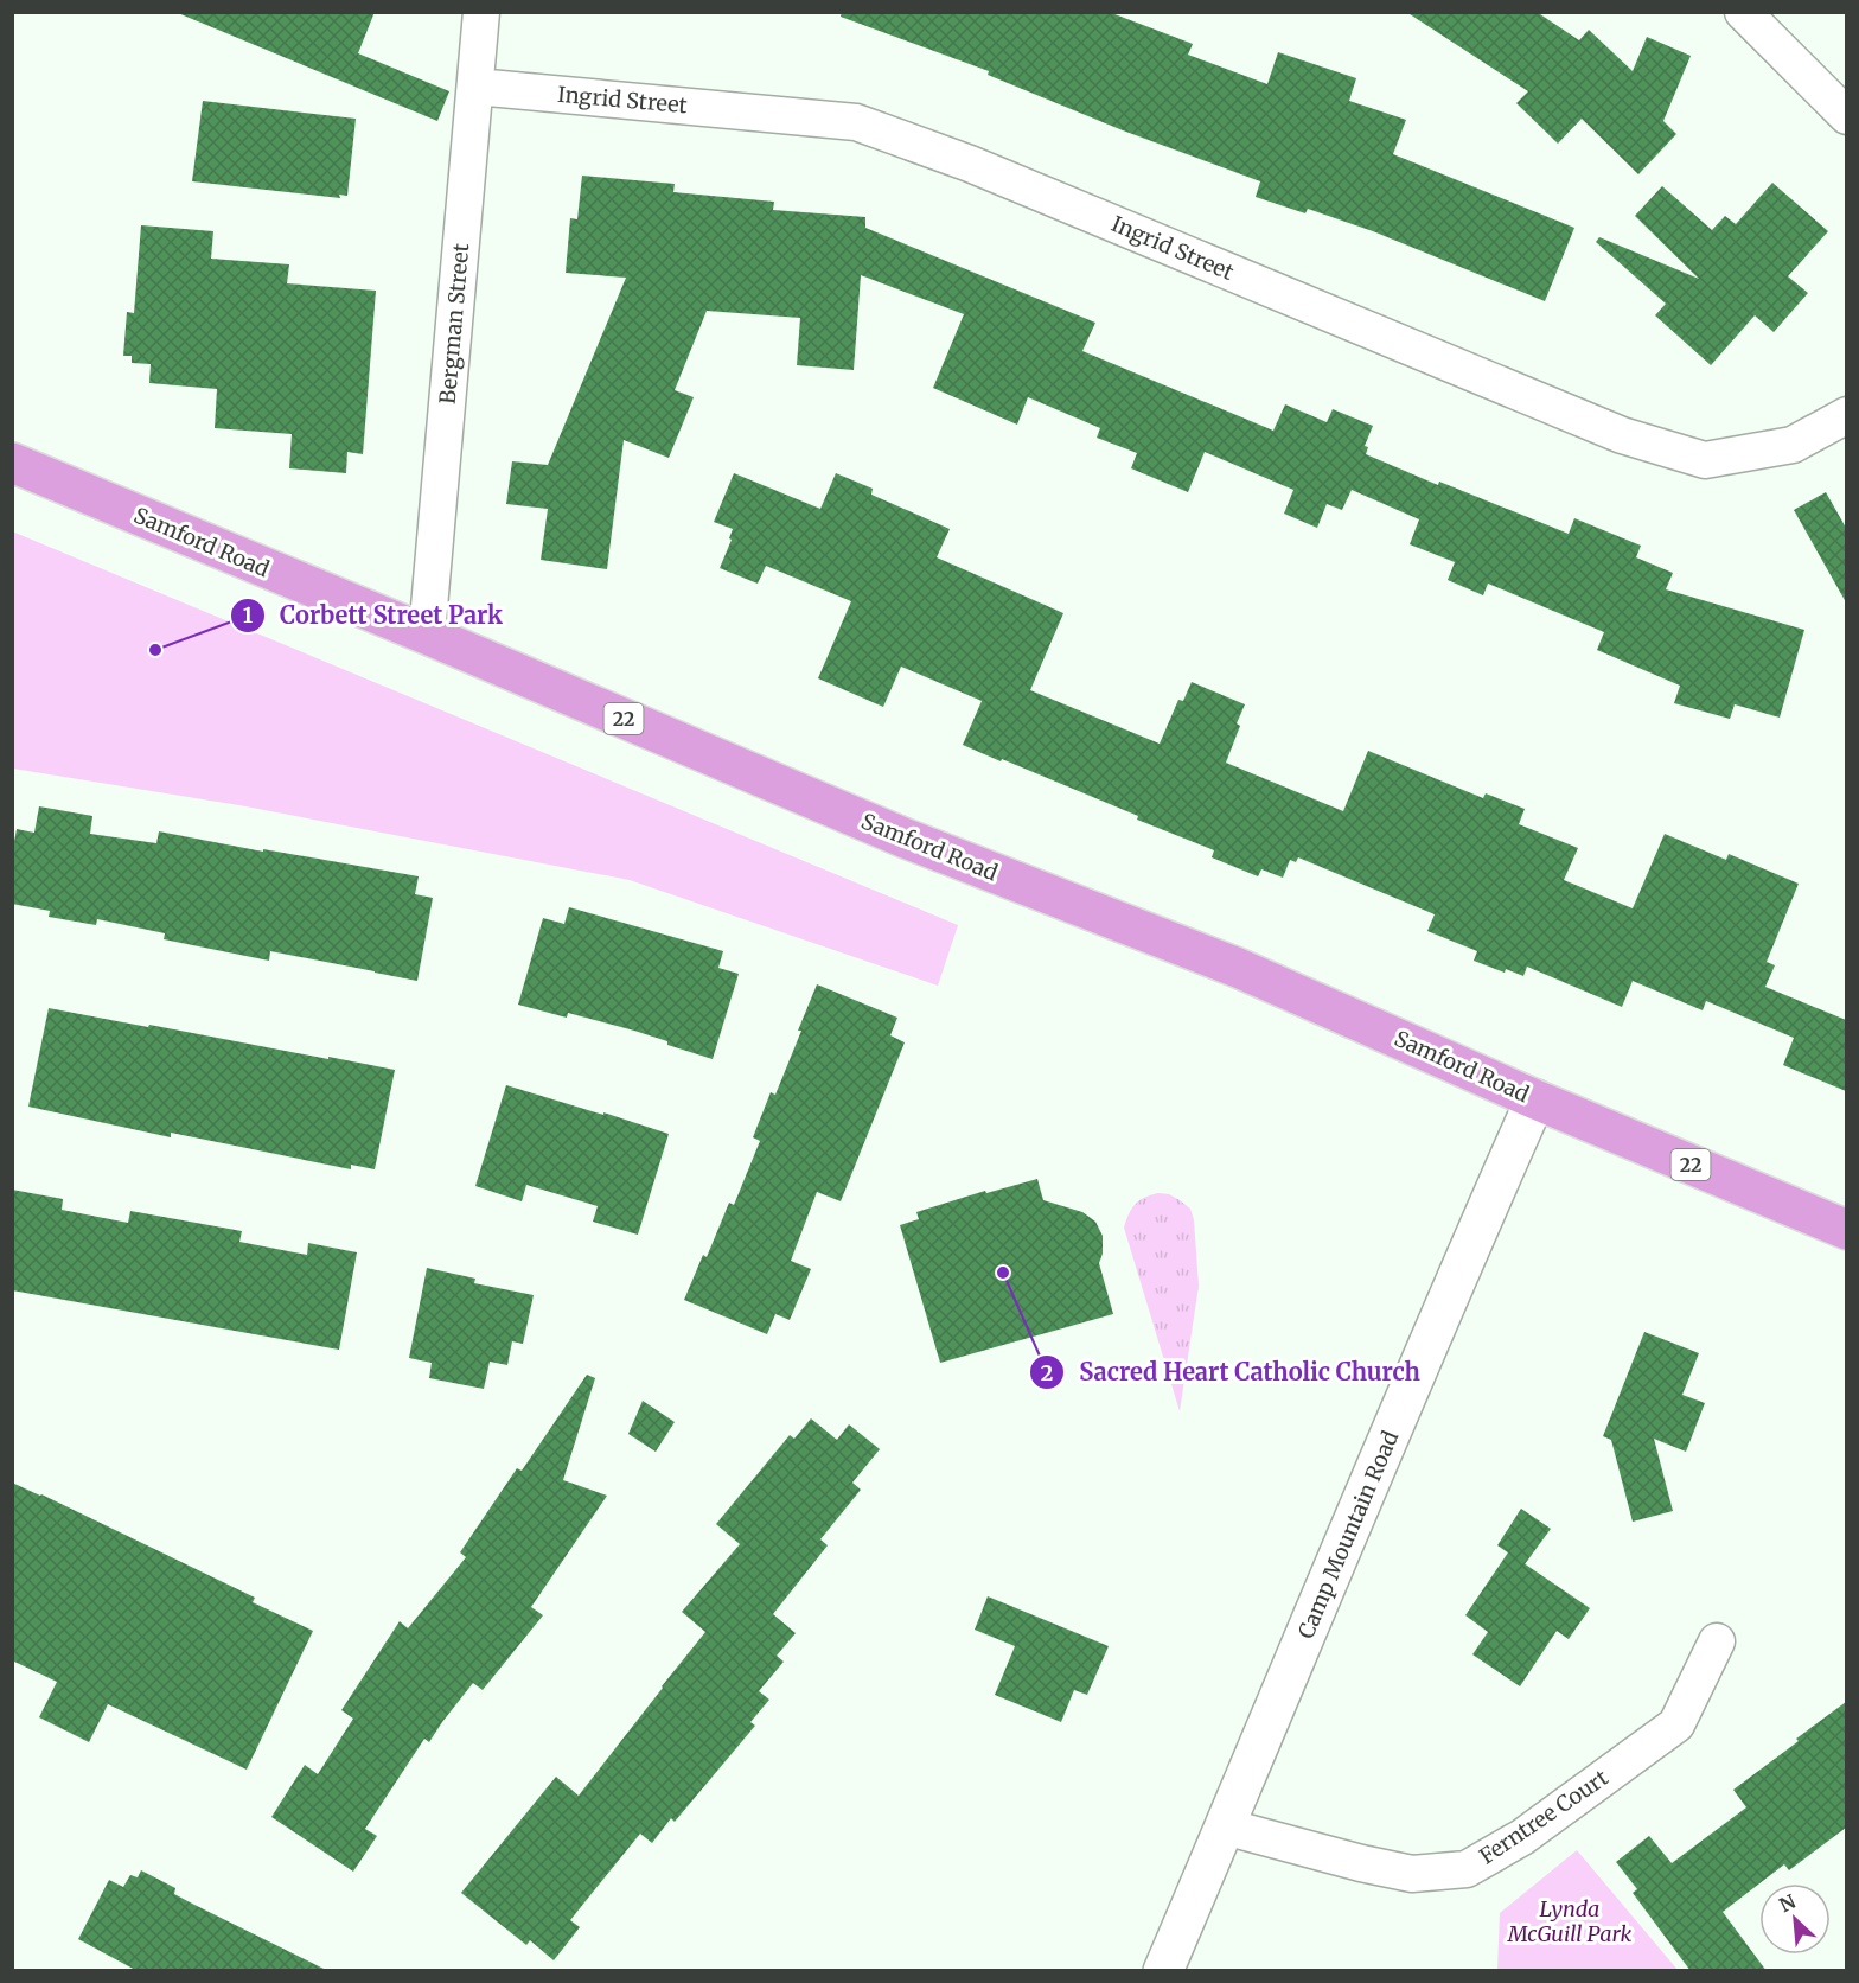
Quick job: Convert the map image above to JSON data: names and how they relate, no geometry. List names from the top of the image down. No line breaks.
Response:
{"streets":{"main road":["Samford Road","22"],"street":["Ingrid Street","Bergman Street","Camp Mountain Road","Ferntree Court"]},"crossings":[["Ingrid Street","Bergman Street"],["Bergman Street","Samford Road"],["Samford Road","Camp Mountain Road"],["Camp Mountain Road","Ferntree Court"]],"parks":["Lynda McGuill Park"],"places":["Corbett Street Park","Sacred Heart Catholic Church"],"north":"top left"}
